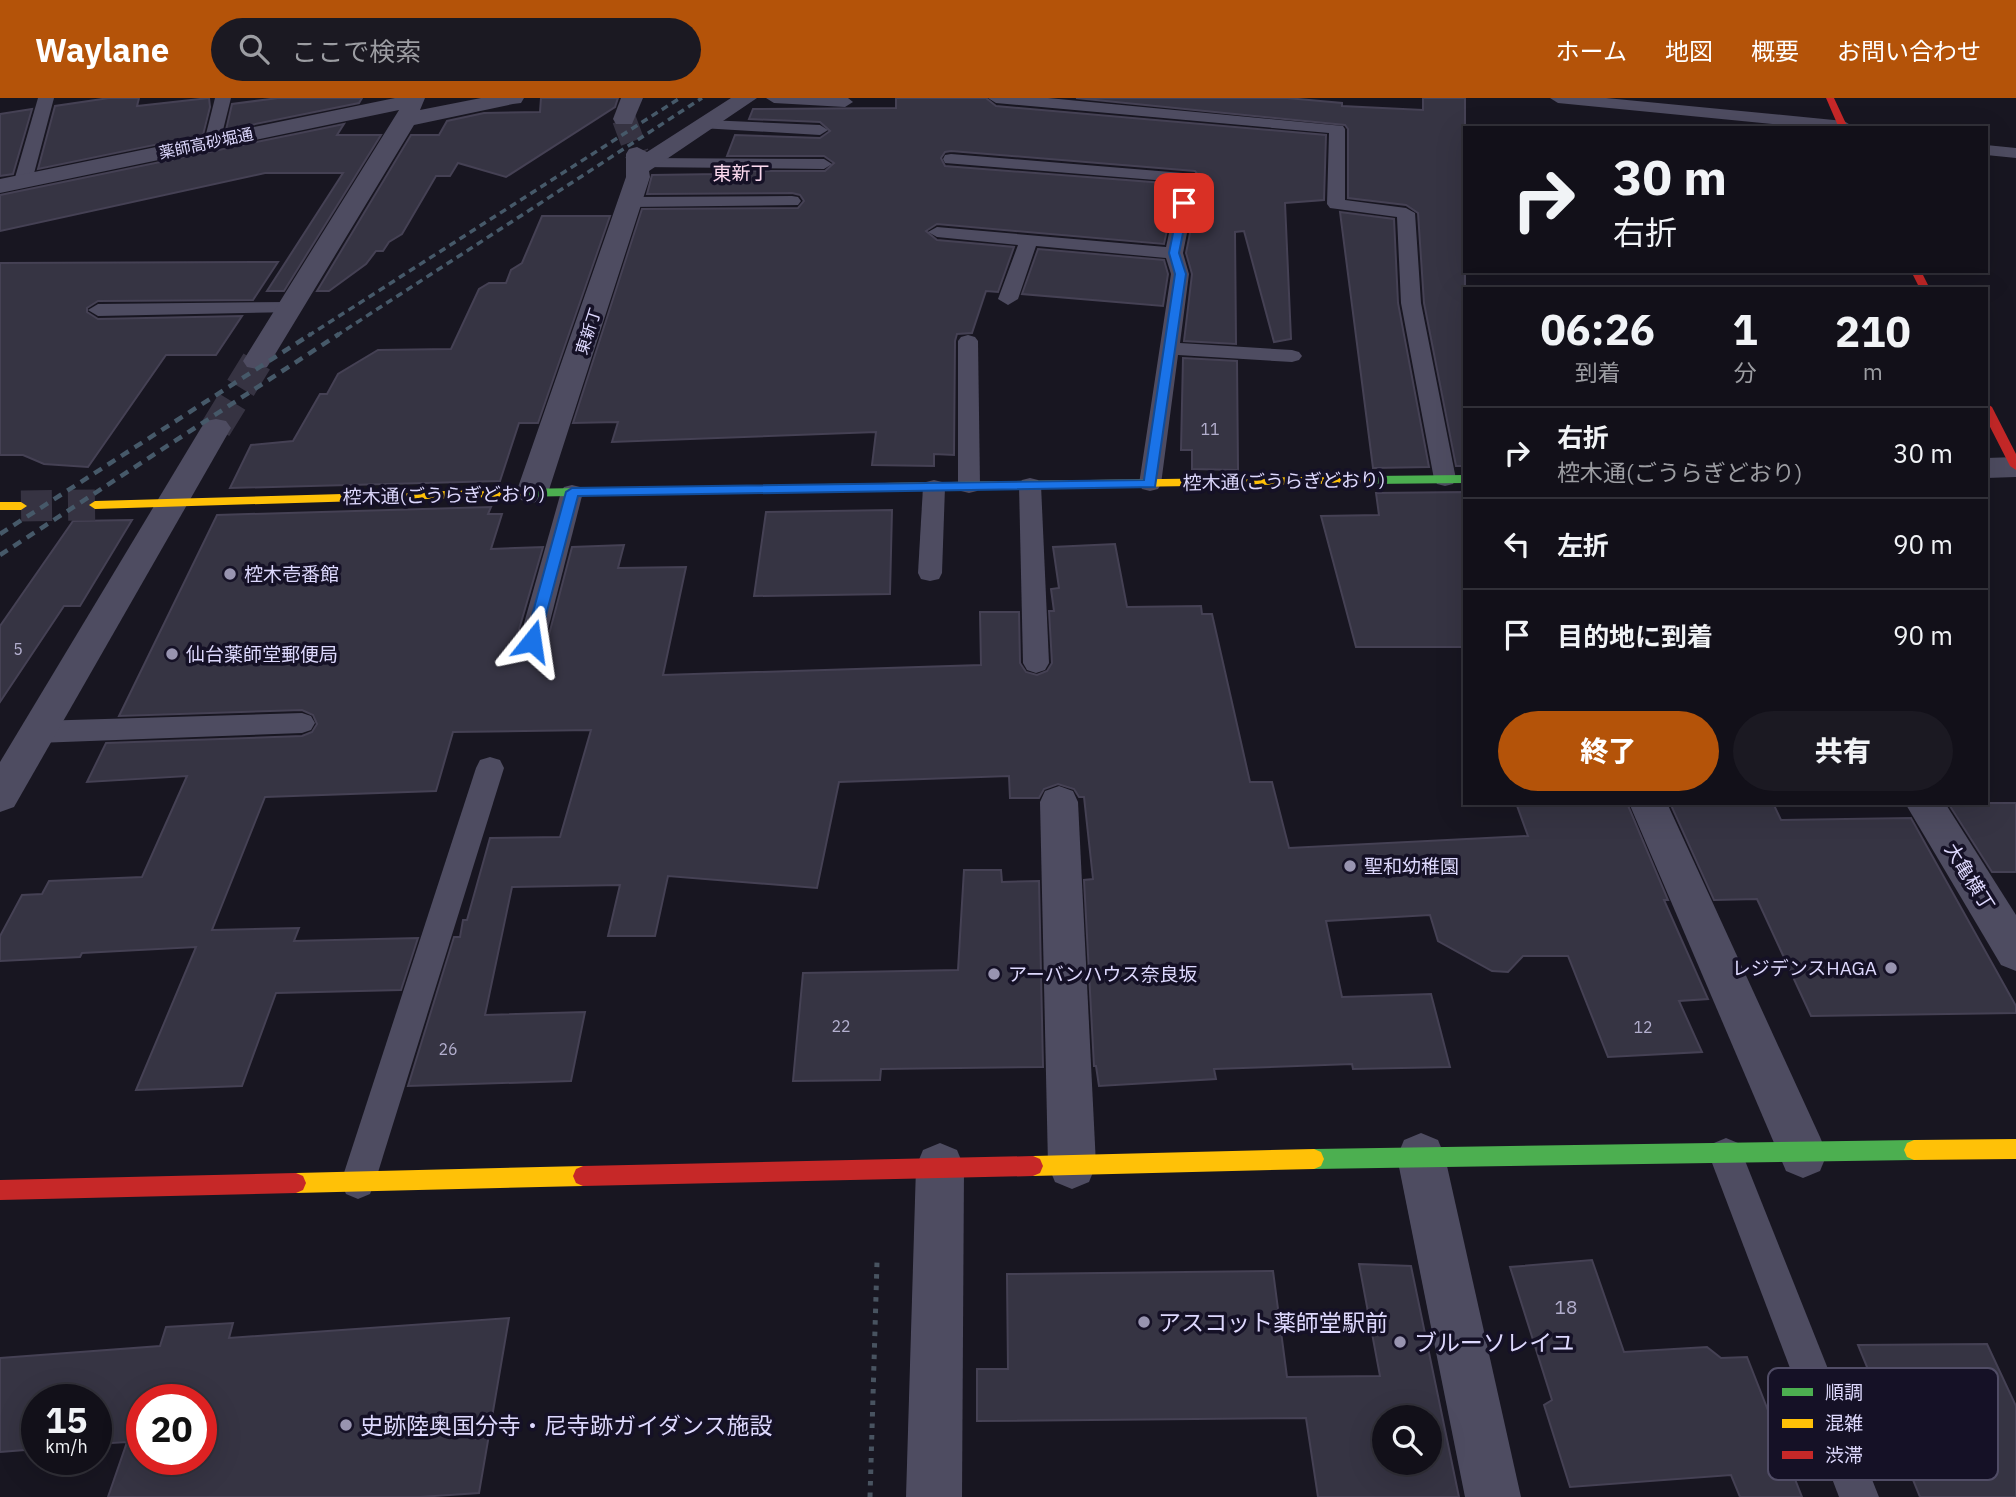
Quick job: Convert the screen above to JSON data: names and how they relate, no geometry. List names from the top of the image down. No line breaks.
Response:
{"streets":{"street":["薬師高砂堀通","東新丁","椌木通(ごうらぎどおり)","大亀横丁"]},"crossings":[["東新丁","椌木通(ごうらぎどおり)"]],"districts":["東新丁"],"places":["椌木壱番館","仙台薬師堂郵便局","聖和幼稚園","レジデンスHAGA","アーバンハウス奈良坂","アスコット薬師堂駅前","ブルーソレイユ","史跡陸奥国分寺・尼寺跡ガイダンス施設"],"house_numbers":["11","5","22","12","26","18"],"legend":["順調","混雑","渋滞"],"page":{"header":"Waylane","search":"ここで検索","nav":["ホーム","地図","概要","お問い合わせ"],"turn":["30 m","右折"],"eta":["06:26","到着","1","分","210","m"],"list":[{"name":"右折","note":"椌木通(ごうらぎどおり)","value":"30 m"},{"name":"左折","value":"90 m"},{"name":"目的地に到着","value":"90 m"}],"buttons":["終了","共有"],"speed":"15 km/h","limit":"20"}}
